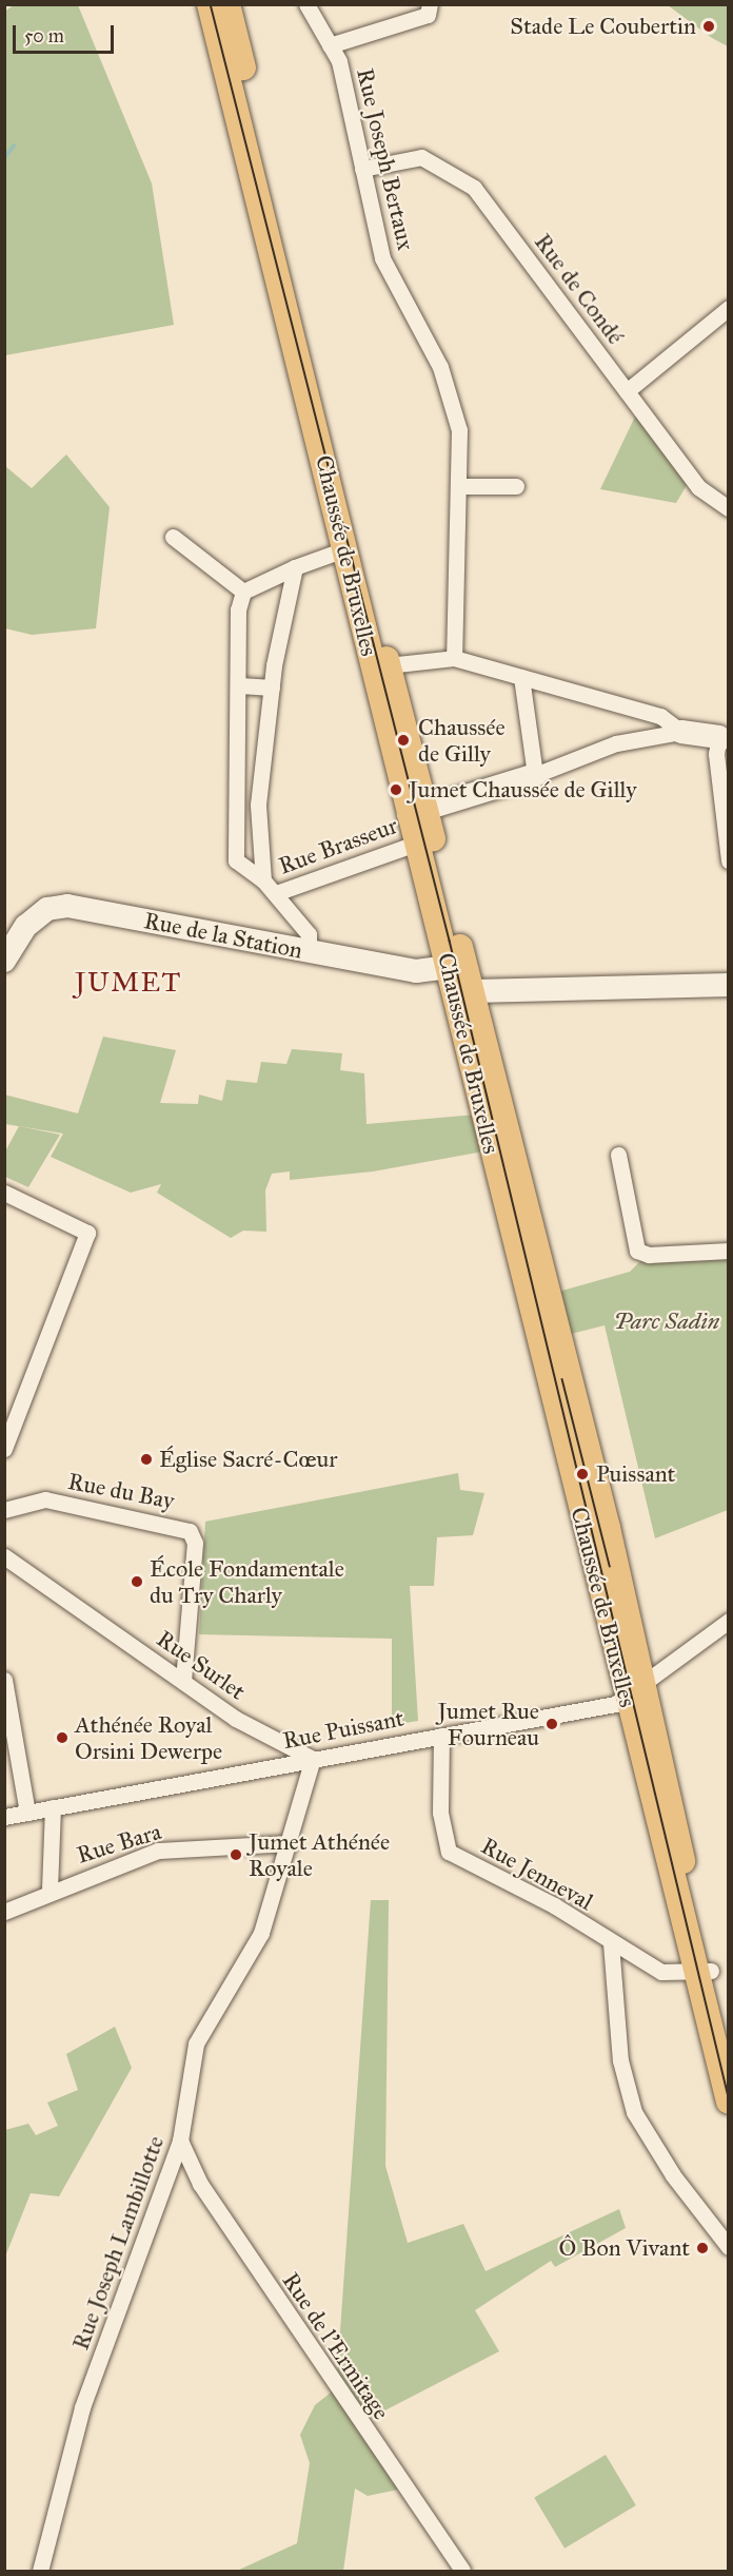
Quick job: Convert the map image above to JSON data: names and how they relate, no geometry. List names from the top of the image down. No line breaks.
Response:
{"streets":{"main road":["Chaussée de Bruxelles"],"street":["Rue Joseph Bertaux","Rue de Condé","Rue Brasseur","Rue de la Station","Rue du Bay","Rue Surlet","Rue Puissant","Rue Bara","Rue Jenneval","Rue Joseph Lambillotte","Rue de l'Ermitage"]},"crossings":[["Rue Joseph Bertaux","Rue de Condé"],["Chaussée de Bruxelles","Rue Brasseur"],["Chaussée de Bruxelles","Rue de la Station"],["Chaussée de Bruxelles","Rue Puissant"],["Chaussée de Bruxelles","Rue Jenneval"],["Rue du Bay","Rue Surlet"],["Rue Surlet","Rue Puissant"],["Rue Surlet","Rue Joseph Lambillotte"],["Rue Puissant","Rue Jenneval"],["Rue Puissant","Rue Joseph Lambillotte"],["Rue Bara","Rue Joseph Lambillotte"],["Rue Joseph Lambillotte","Rue de l'Ermitage"]],"districts":["JUMET"],"parks":["Parc Sadin"],"places":["Stade Le Coubertin","Chaussée de Gilly","Jumet Chaussée de Gilly","Église Sacré-Cœur","Puissant","École Fondamentale du Try Charly","Jumet Rue Fourneau","Athénée Royal Orsini Dewerpe","Jumet Athénée Royale","Ô Bon Vivant"],"scale_bar":"50 m"}
